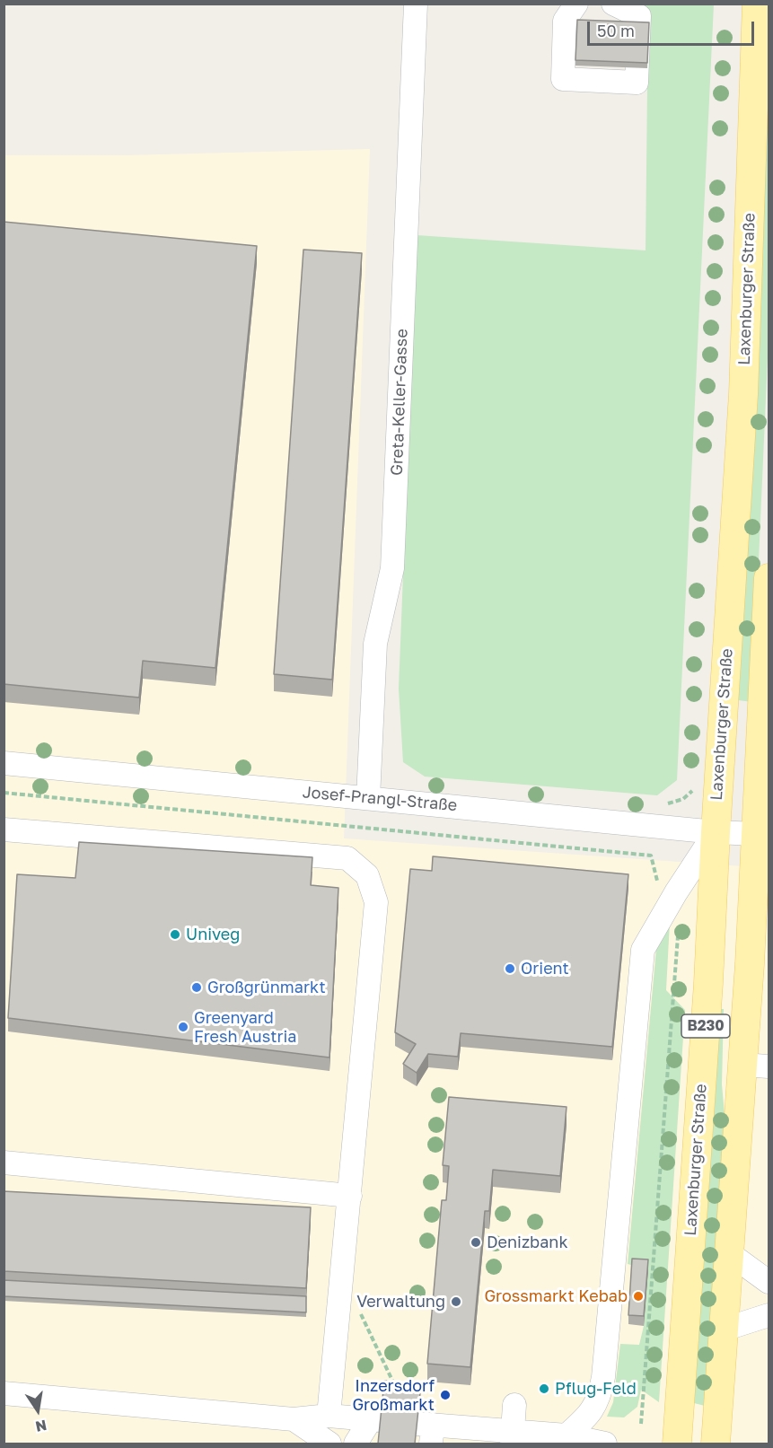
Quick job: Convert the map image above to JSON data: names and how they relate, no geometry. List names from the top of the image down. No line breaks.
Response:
{"streets":{"main road":["Laxenburger Straße","B230"],"street":["Greta-Keller-Gasse","Josef-Prangl-Straße"]},"crossings":[["Laxenburger Straße","Josef-Prangl-Straße"],["Greta-Keller-Gasse","Josef-Prangl-Straße"],["Josef-Prangl-Straße","B230"]],"places":["Univeg","Orient","Großgrünmarkt","Greenyard Fresh Austria","Denizbank","Grossmarkt Kebab","Verwaltung","Pflug-Feld","Inzersdorf Großmarkt"],"scale_bar":"50 m","north":"bottom"}
